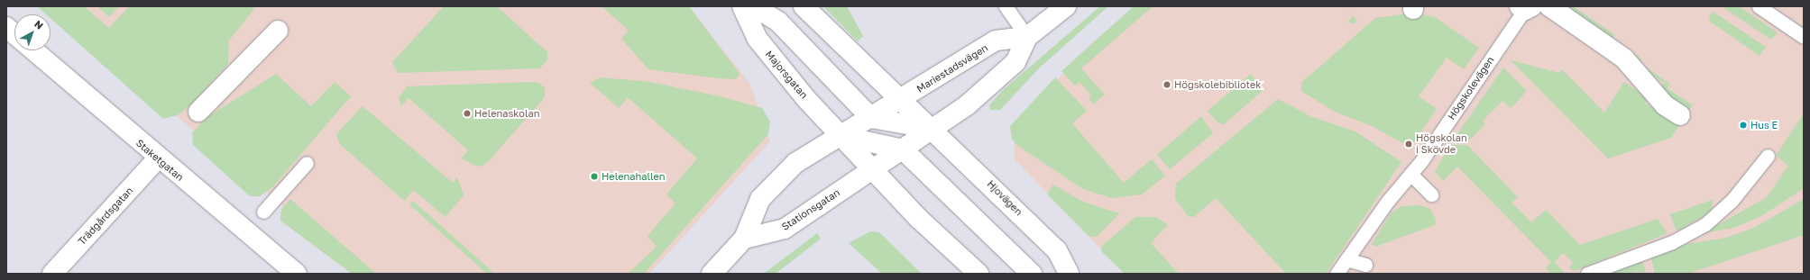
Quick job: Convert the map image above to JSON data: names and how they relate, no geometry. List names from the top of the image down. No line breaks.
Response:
{"streets":{"street":["Mariestadsvägen","Majorsgatan","Staketgatan","Hjovägen","Stationsgatan","Trädgårdsgatan"],"lane":["Högskolevägen"]},"crossings":[["Mariestadsvägen","Majorsgatan"],["Mariestadsvägen","Hjovägen"],["Majorsgatan","Stationsgatan"],["Staketgatan","Trädgårdsgatan"],["Hjovägen","Stationsgatan"]],"places":["Högskolebibliotek","Helenaskolan","Hus E","Högskolan i Skövde","Helenahallen"],"north":"top right"}
